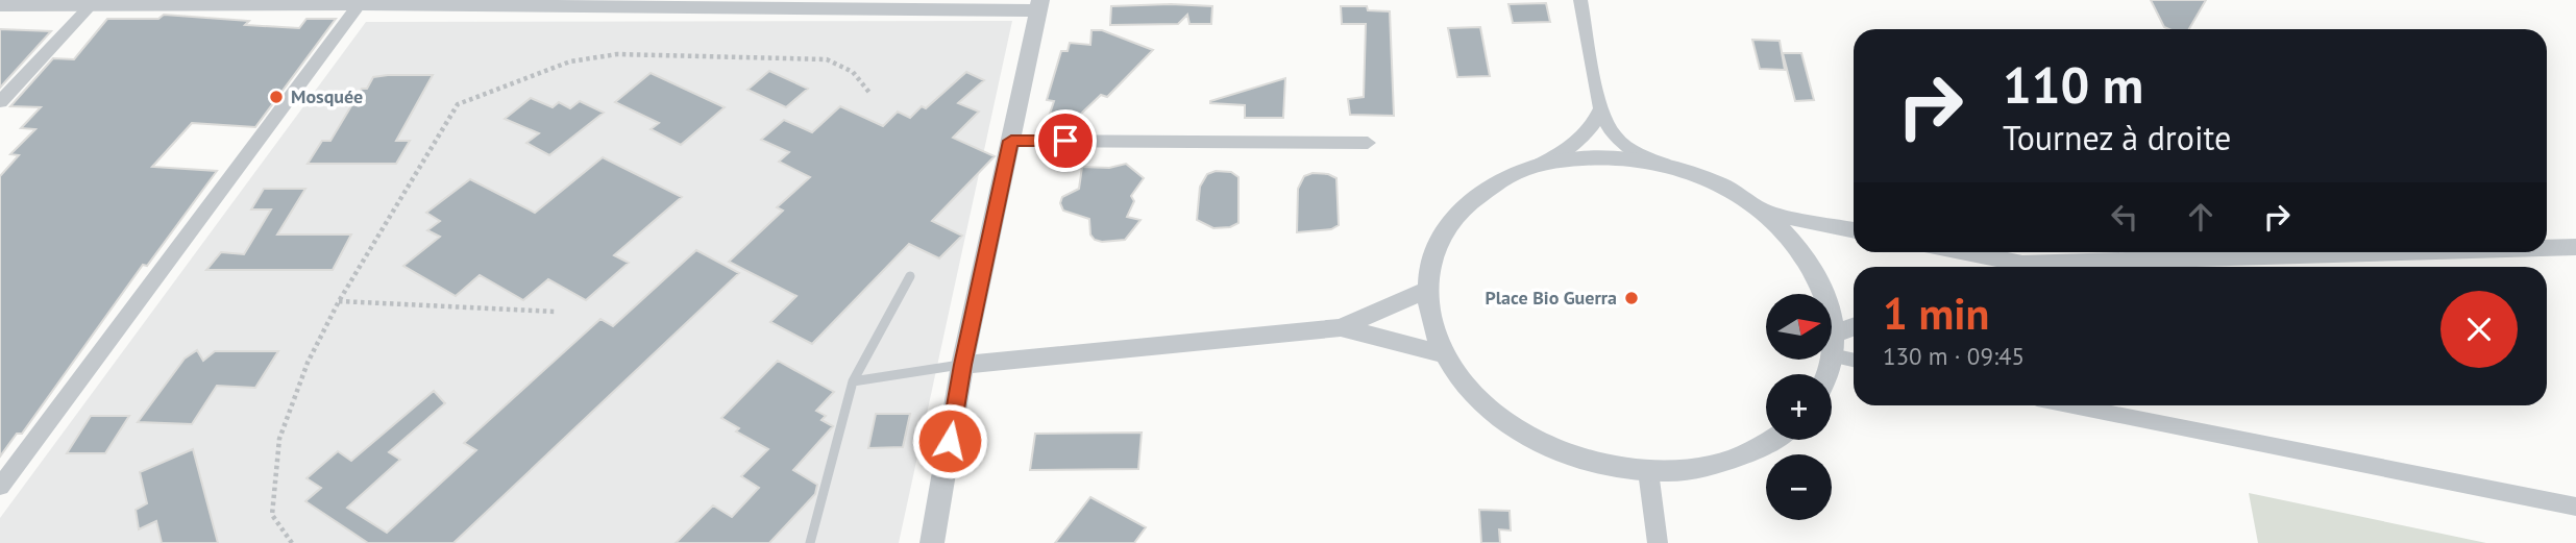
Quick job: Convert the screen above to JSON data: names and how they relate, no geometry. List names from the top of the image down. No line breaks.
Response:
{"places":["Mosquée","Place Bio Guerra"],"north":"right","page":{"turn":["110 m","Tournez à droite"],"heading":["1 min","130 m · 09:45"],"map_buttons":["+","−"]}}
